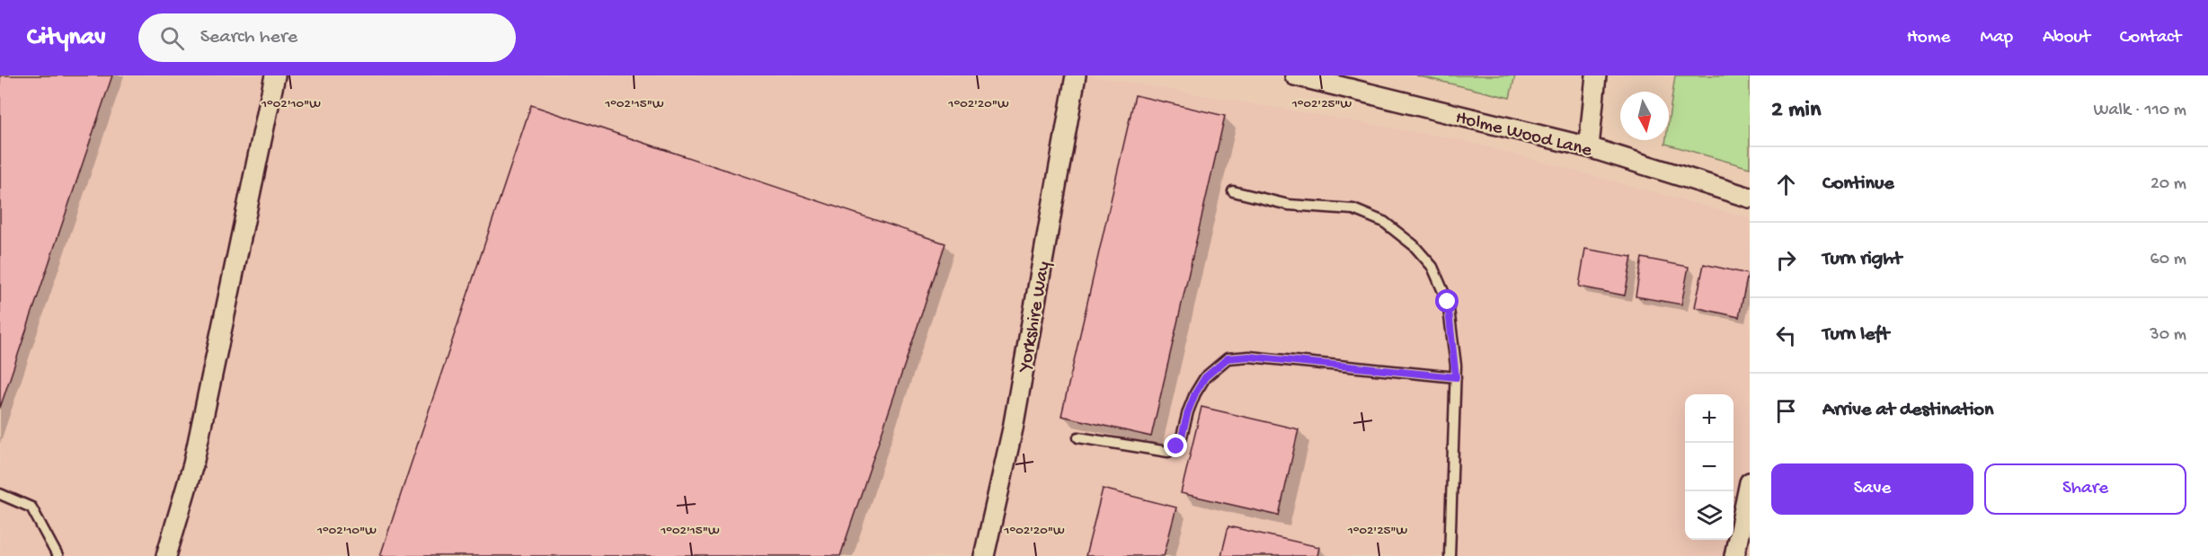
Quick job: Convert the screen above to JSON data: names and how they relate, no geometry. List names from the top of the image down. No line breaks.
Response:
{"streets":{"street":["Holme Wood Lane","Yorkshire Way"]},"north":"bottom","page":{"header":"Citynav","search":"Search here","nav":["Home","Map","About","Contact"],"heading":["2 min","Walk · 110 m"],"list":[["Continue","20 m"],["Turn right","60 m"],["Turn left","30 m"],"Arrive at destination"],"map_buttons":["+","−"],"buttons":["Save","Share"]},"coordinates":["1°02'10\"W","1°02'15\"W","1°02'20\"W","1°02'25\"W"]}
